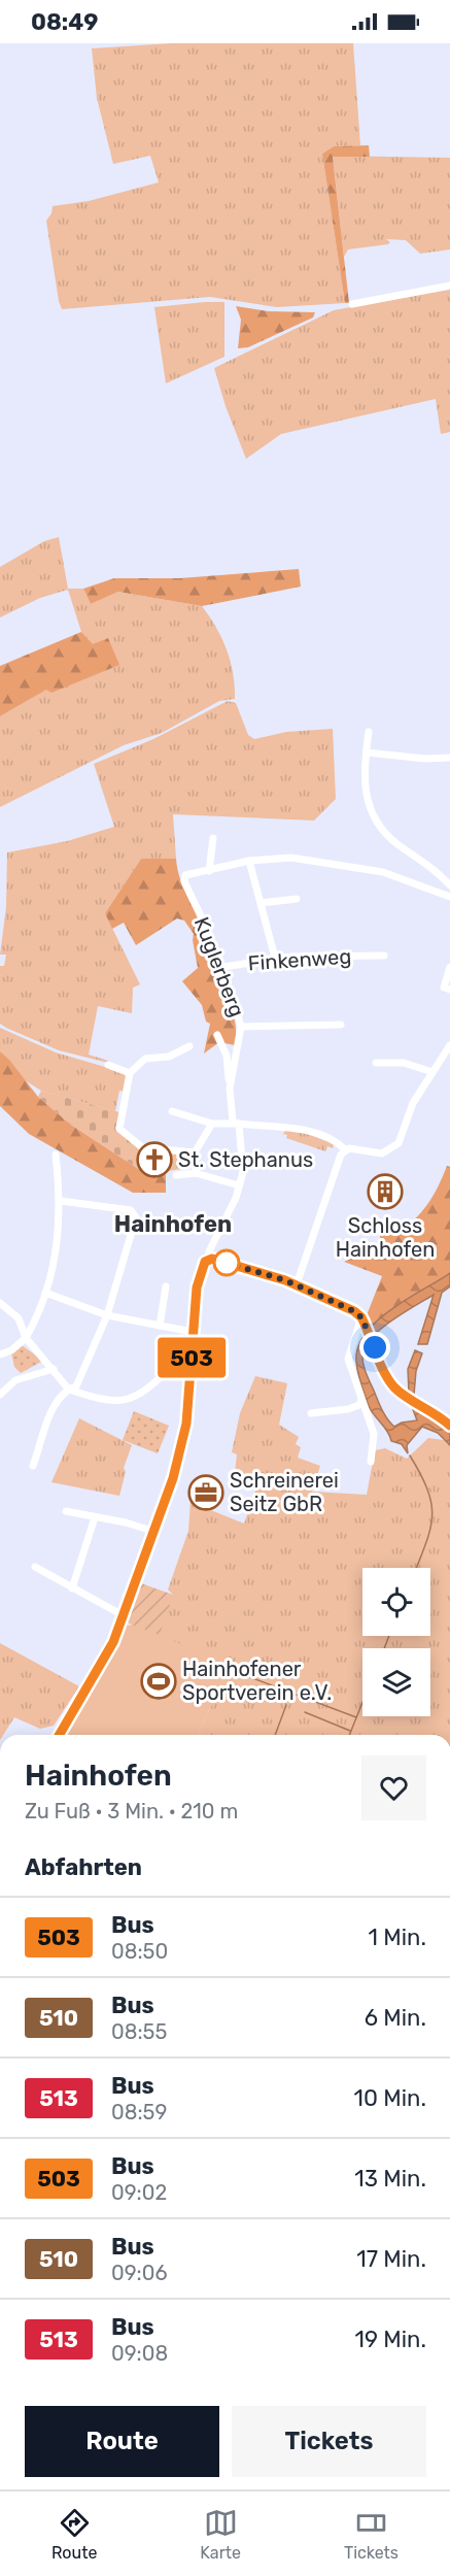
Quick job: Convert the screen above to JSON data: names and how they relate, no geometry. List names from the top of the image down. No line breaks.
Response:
{"streets":{"street":["Finkenweg","Kuglerberg"]},"crossings":[["Finkenweg","Kuglerberg"]],"districts":["Hainhofen"],"places":{"church":["St. Stephanus"],"building":["Schloss Hainhofen"],"office":["Schreinerei Seitz GbR"],"sports":["Hainhofener Sportverein e.V."]},"lines":["bus line 503"],"page":{"status":"08:49","on_map":"503","heading":[["Hainhofen","Zu Fuß · 3 Min. · 210 m"],"Abfahrten"],"list":[{"mark":"503","name":"Bus","note":"08:50","value":"1 Min."},{"mark":"510","name":"Bus","note":"08:55","value":"6 Min."},{"mark":"513","name":"Bus","note":"08:59","value":"10 Min."},{"mark":"503","name":"Bus","note":"09:02","value":"13 Min."},{"mark":"510","name":"Bus","note":"09:06","value":"17 Min."},{"mark":"513","name":"Bus","note":"09:08","value":"19 Min."}],"buttons":["Route","Tickets"],"tabs":["Route","Karte","Tickets"]}}
